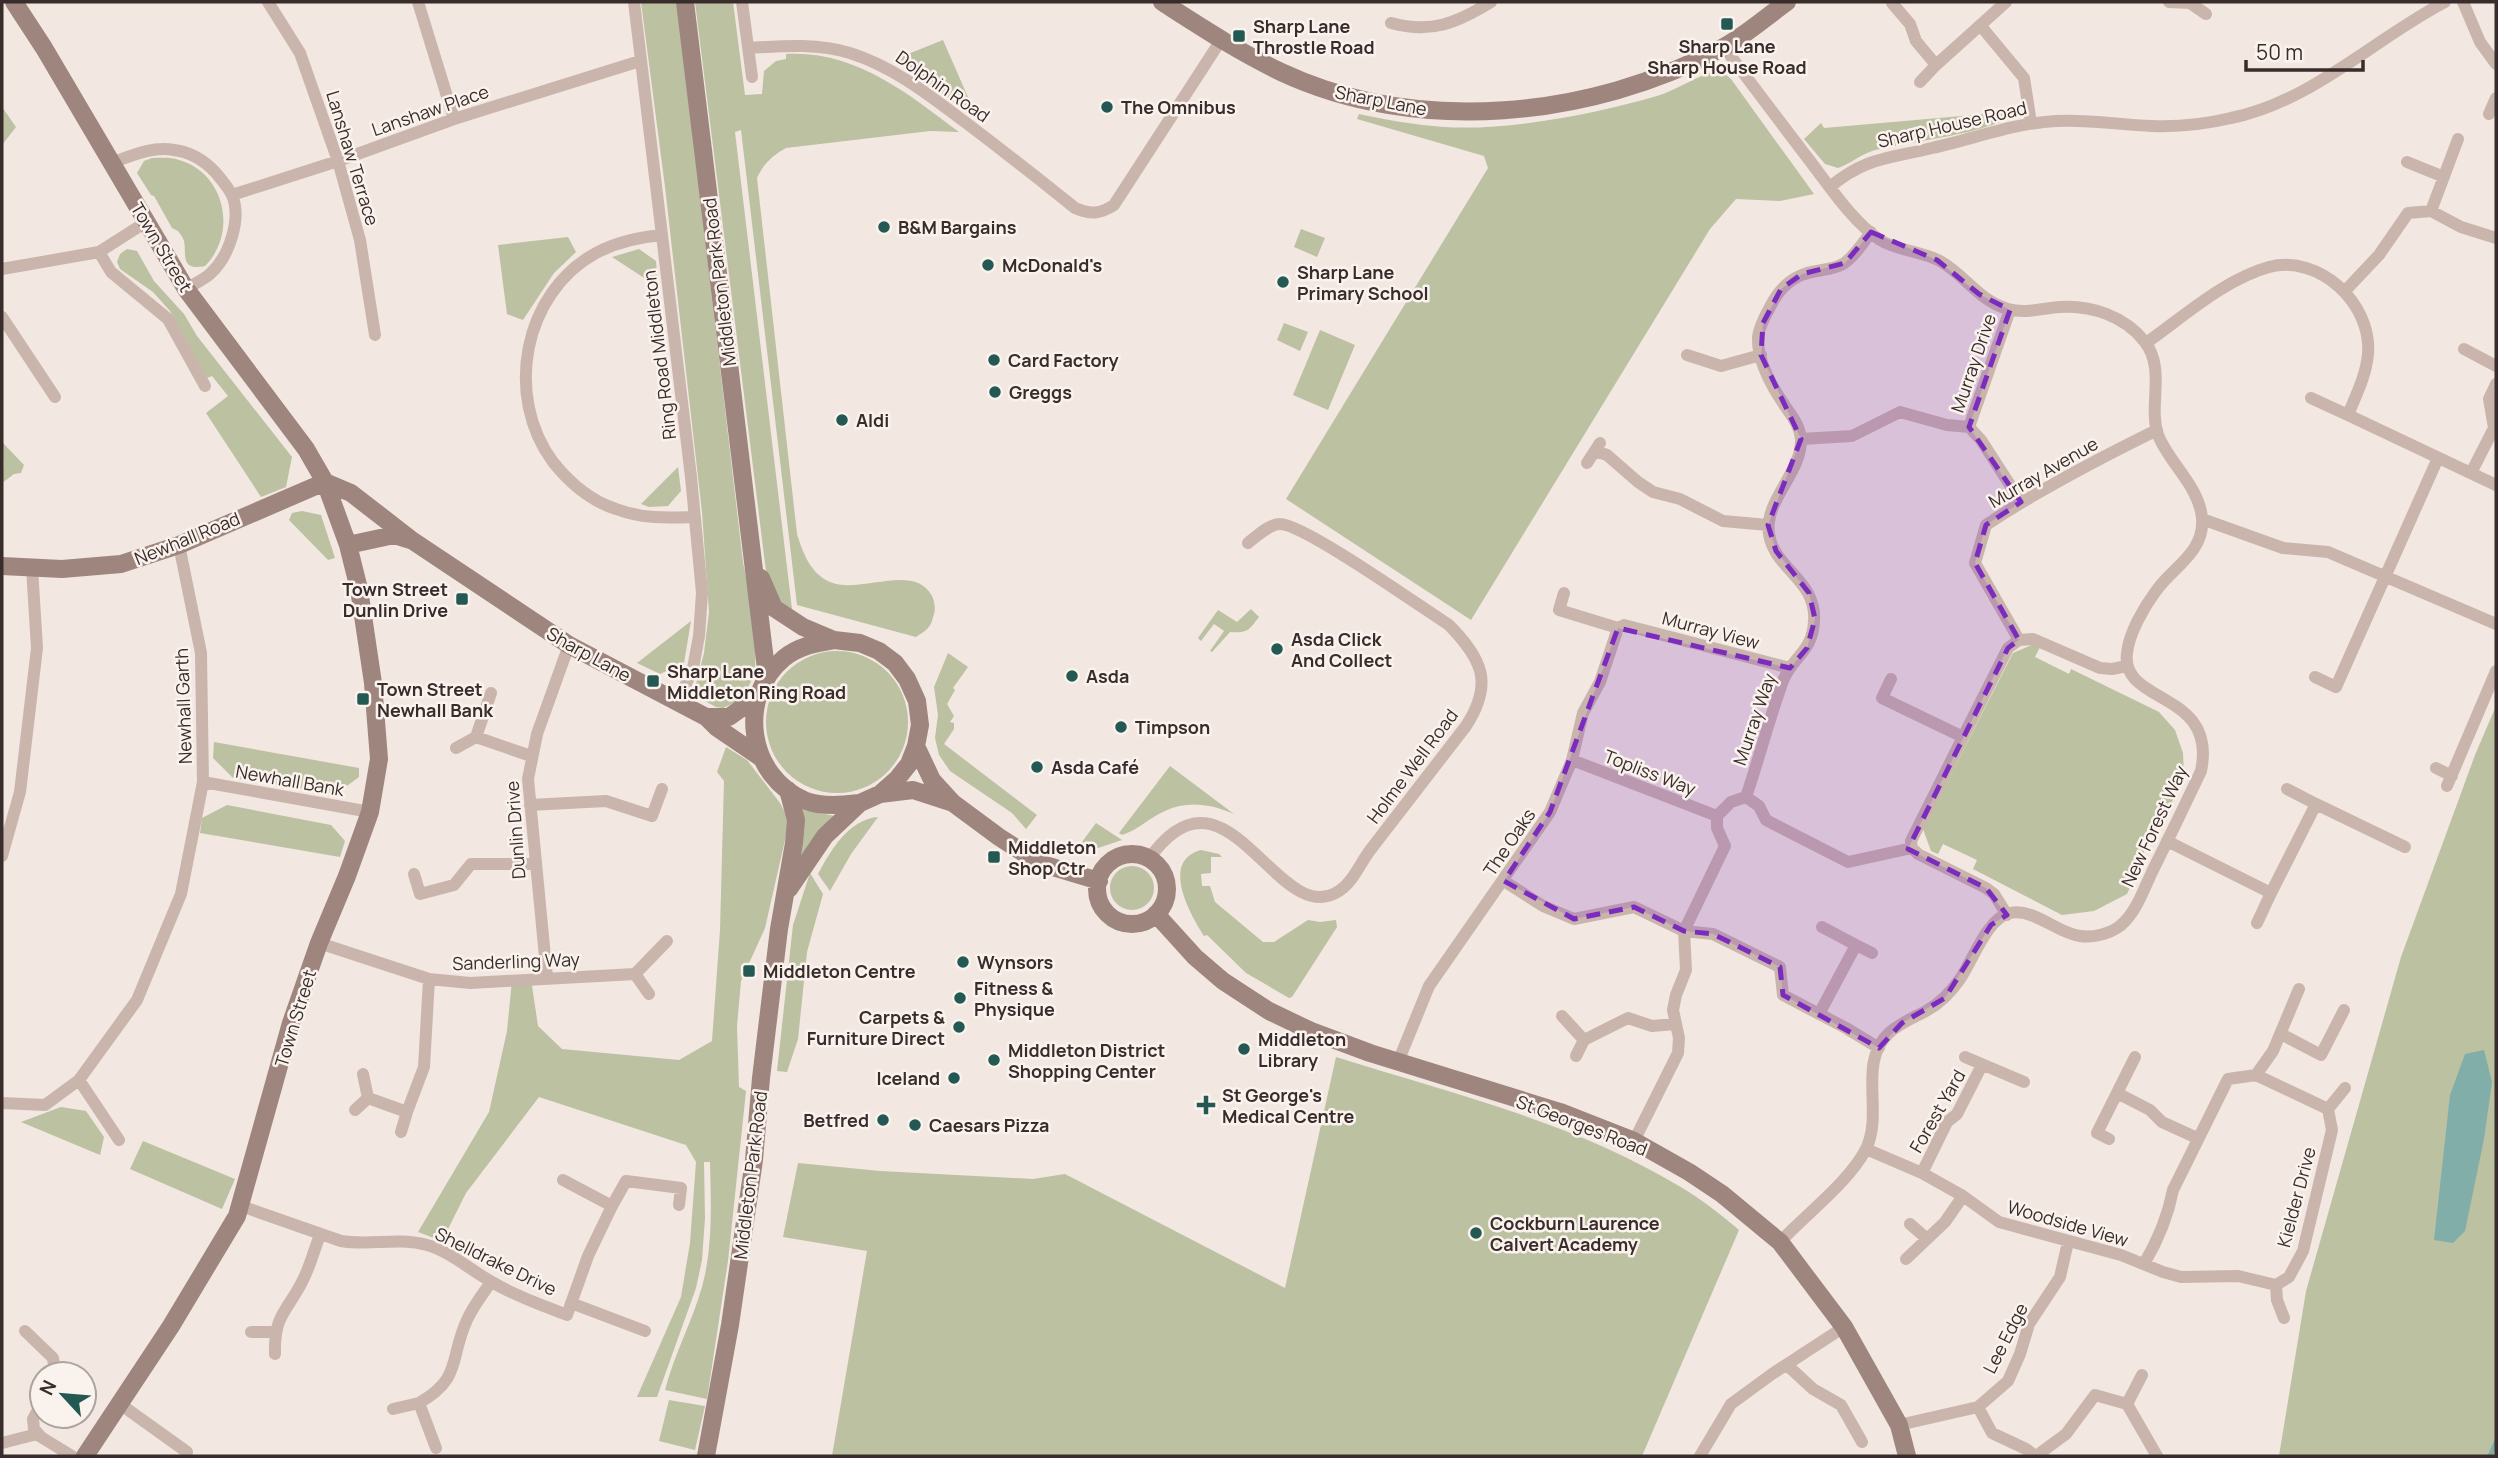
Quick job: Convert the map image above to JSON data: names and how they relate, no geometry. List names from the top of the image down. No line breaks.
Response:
{"streets":{"street":["Dolphin Road","Sharp Lane","Lanshaw Place","Sharp House Road","Lanshaw Terrace","Town Street","Middleton Park Road","Ring Road Middleton","Murray Drive","Murray Avenue","Newhall Road","Murray View","Newhall Garth","Murray Way","Holme Well Road","Topliss Way","Newhall Bank","New Forest Way","Dunlin Drive","The Oaks","Sanderling Way","Forest Yard","St Georges Road","Kielder Drive","Woodside View","Shelldrake Drive","Lee Edge"]},"crossings":[["Dolphin Road","Sharp Lane"],["Sharp Lane","Middleton Park Road"],["Sharp Lane","Ring Road Middleton"],["Sharp Lane","Dunlin Drive"],["Lanshaw Place","Lanshaw Terrace"],["Lanshaw Place","Ring Road Middleton"],["Town Street","Newhall Road"],["Town Street","Newhall Bank"],["Town Street","Sanderling Way"],["Town Street","Shelldrake Drive"],["Murray Drive","Murray Avenue"],["Newhall Road","Newhall Garth"],["Murray View","Murray Way"],["Murray View","The Oaks"],["Newhall Garth","Newhall Bank"],["Holme Well Road","St Georges Road"],["Topliss Way","The Oaks"],["Dunlin Drive","Sanderling Way"],["The Oaks","St Georges Road"],["Forest Yard","Woodside View"],["Kielder Drive","Woodside View"],["Woodside View","Lee Edge"]],"places":{"transit":["Sharp Lane Sharp House Road","Sharp Lane Throstle Road","Town Street Dunlin Drive","Sharp Lane Middleton Ring Road","Town Street Newhall Bank","Middleton Shop Ctr","Middleton Centre"],"other":["The Omnibus","B&M Bargains","McDonald's","Sharp Lane Primary School","Card Factory","Greggs","Aldi","Asda Click And Collect","Asda","Timpson","Asda Café","Wynsors","Fitness & Physique","Carpets & Furniture Direct","Middleton Library","Middleton District Shopping Center","Iceland","Betfred","Caesars Pizza","Cockburn Laurence Calvert Academy"],"health":["St George's Medical Centre"]},"scale_bar":"50 m","north":"top left"}
